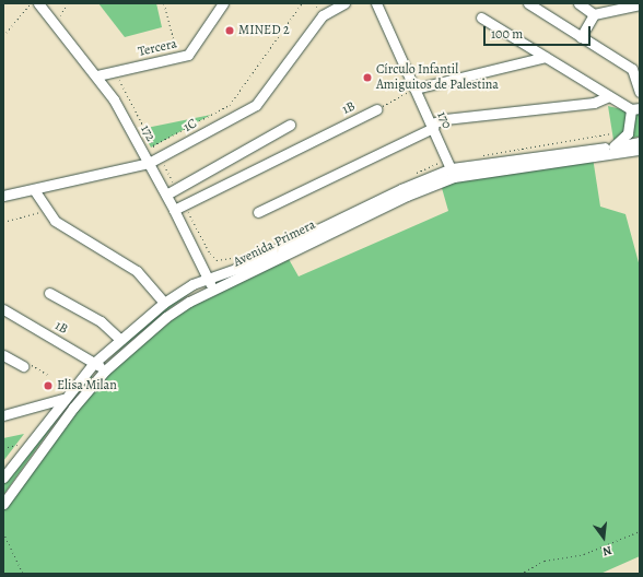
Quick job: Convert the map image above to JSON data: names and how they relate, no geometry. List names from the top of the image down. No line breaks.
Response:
{"streets":{"street":["Tercera","1B","170","1C","172","Avenida Primera"]},"crossings":[["Tercera","172"],["1B","170"],["1B","172"],["1B","Avenida Primera"],["170","Avenida Primera"],["1C","172"],["172","Avenida Primera"]],"places":["MINED 2","Círculo Infantil Amiguitos de Palestina","Elisa Milan"],"scale_bar":"100 m","north":"bottom"}
